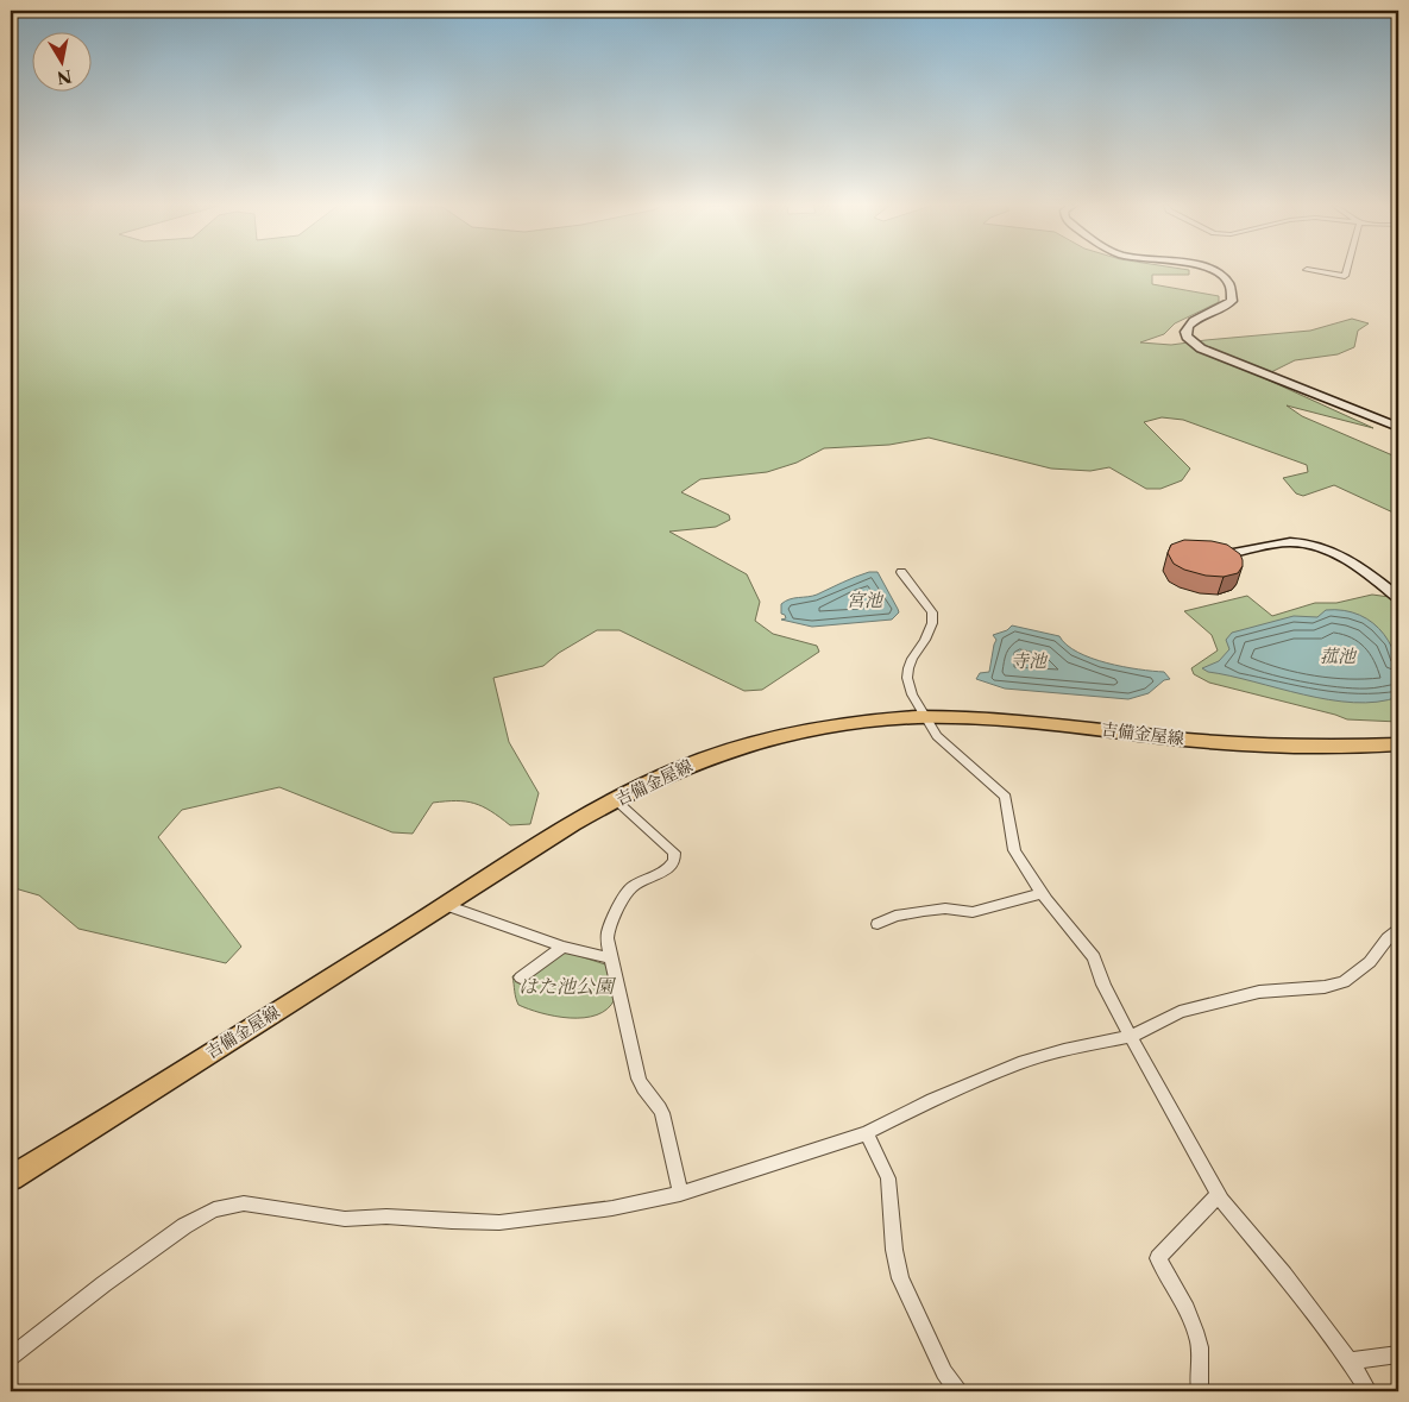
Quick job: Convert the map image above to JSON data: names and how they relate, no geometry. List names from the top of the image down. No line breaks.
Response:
{"streets":{"main road":["吉備金屋線"]},"water":["宮池","菰池","寺池"],"parks":["はた池公園"],"north":"bottom"}
